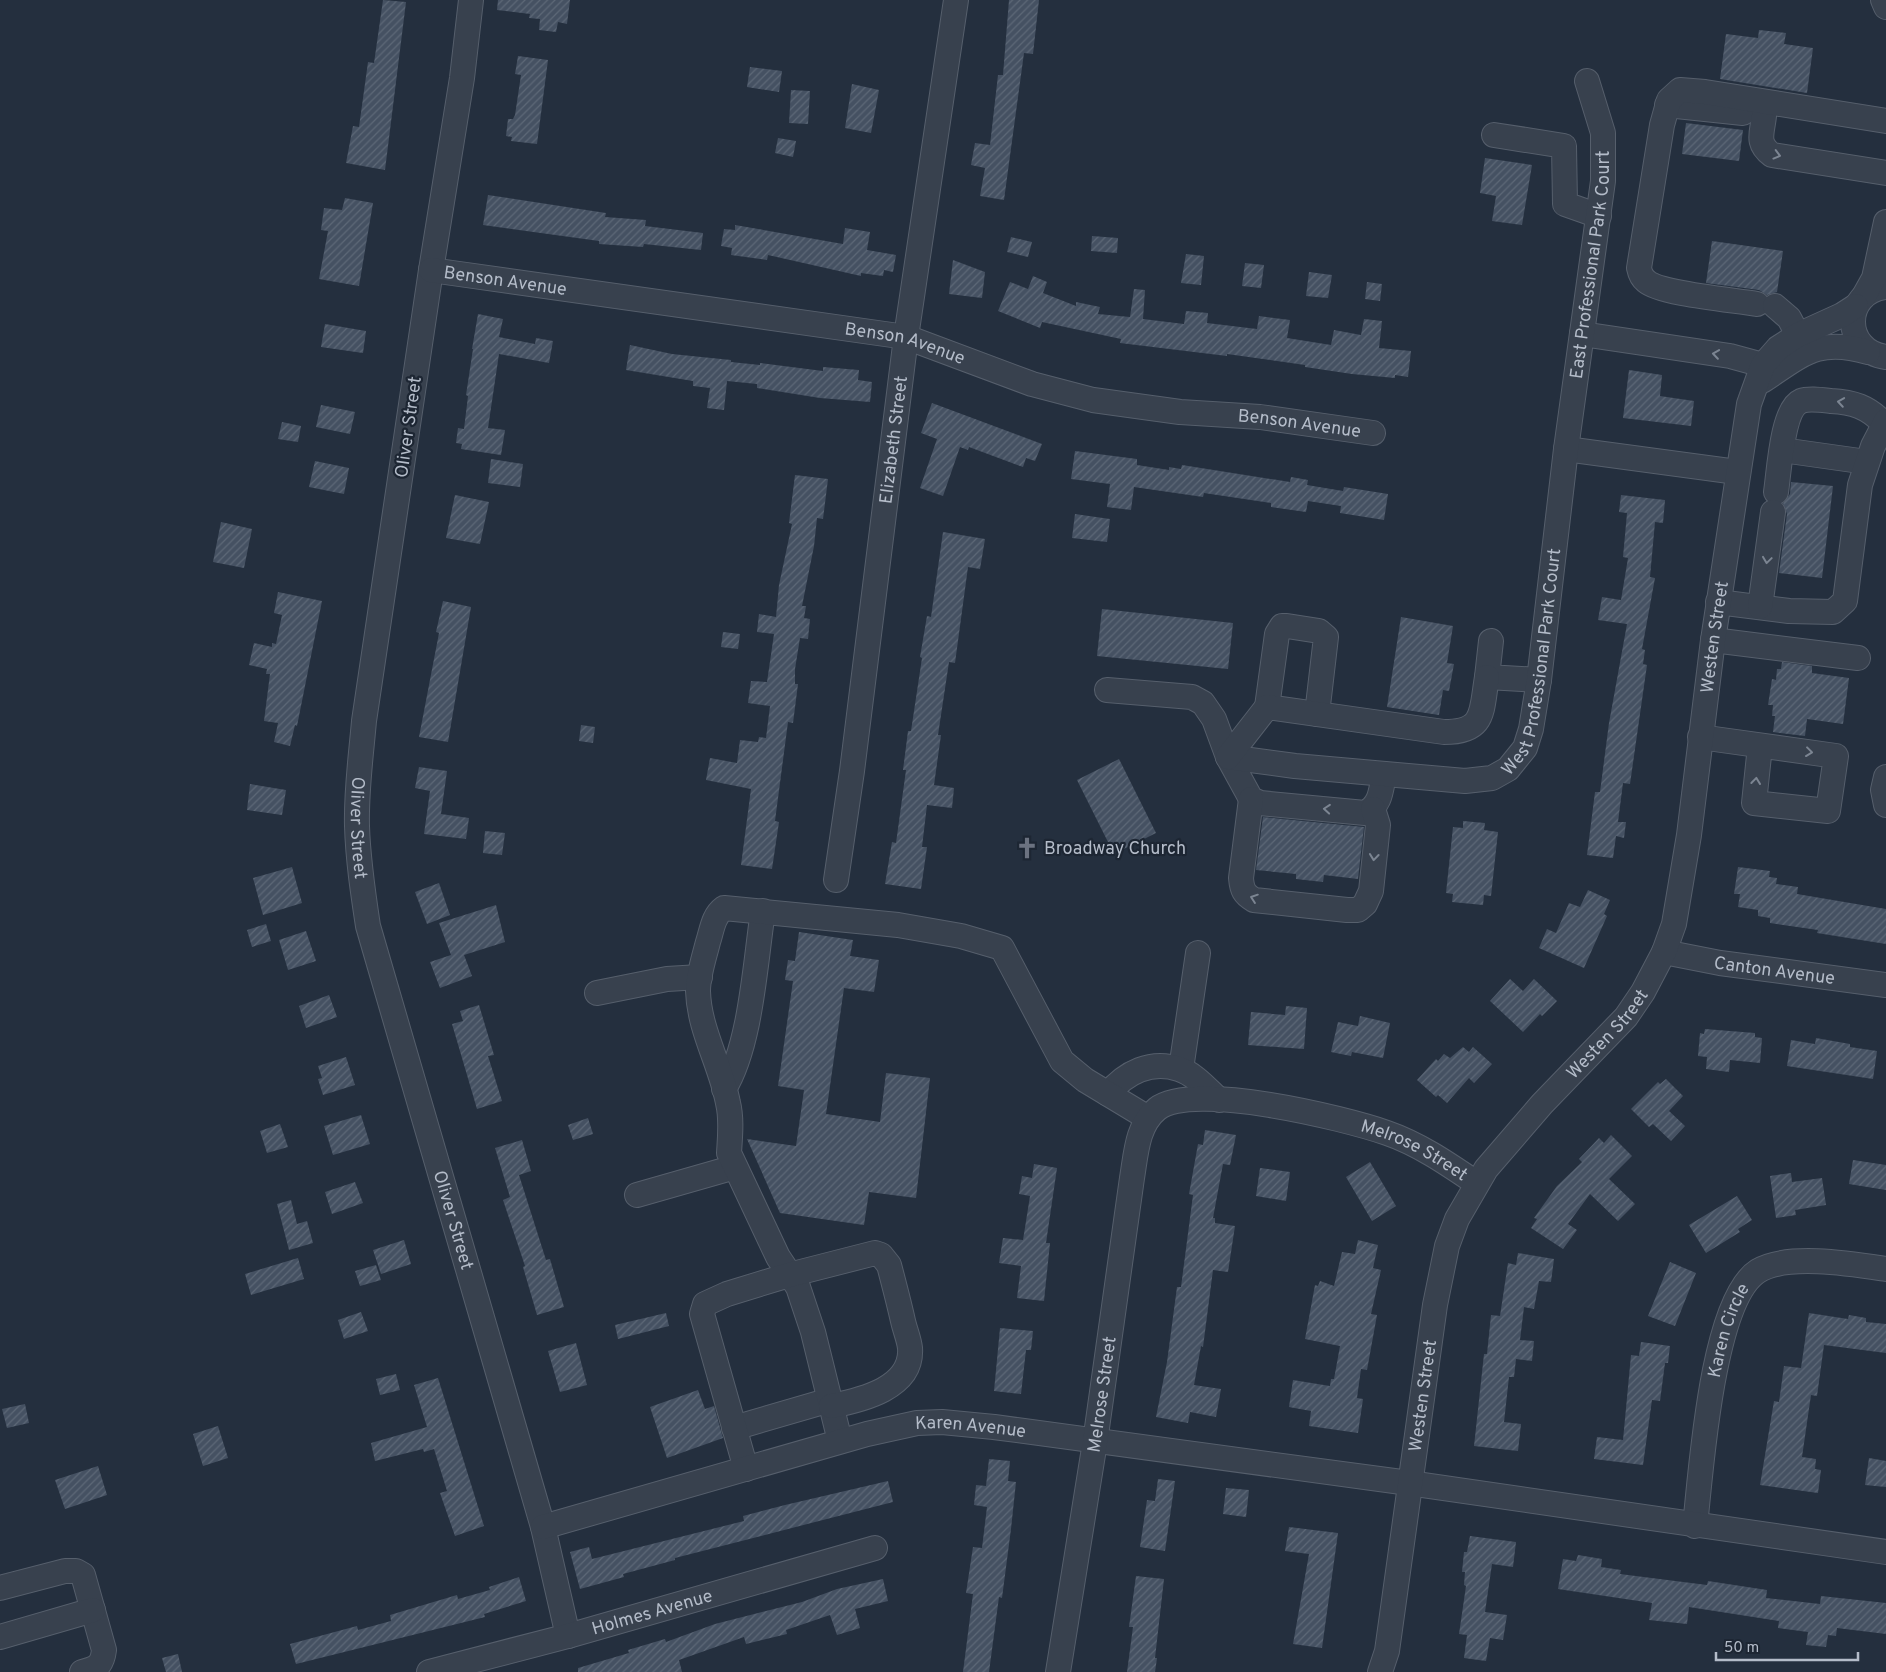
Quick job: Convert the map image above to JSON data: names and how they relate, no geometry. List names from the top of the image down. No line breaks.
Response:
{"streets":{"street":["East Professional Park Court","Benson Avenue","Oliver Street","Elizabeth Street","Westen Street","West Professional Park Court","Canton Avenue","Melrose Street","Karen Circle","Karen Avenue","Holmes Avenue"]},"crossings":[["East Professional Park Court","West Professional Park Court"],["Benson Avenue","Oliver Street"],["Benson Avenue","Elizabeth Street"],["Oliver Street","Karen Avenue"],["Oliver Street","Holmes Avenue"],["Westen Street","Canton Avenue"],["Westen Street","Melrose Street"],["Westen Street","Karen Avenue"],["Melrose Street","Karen Avenue"]],"places":{"church":["Broadway Church"]},"scale_bar":"50 m"}
